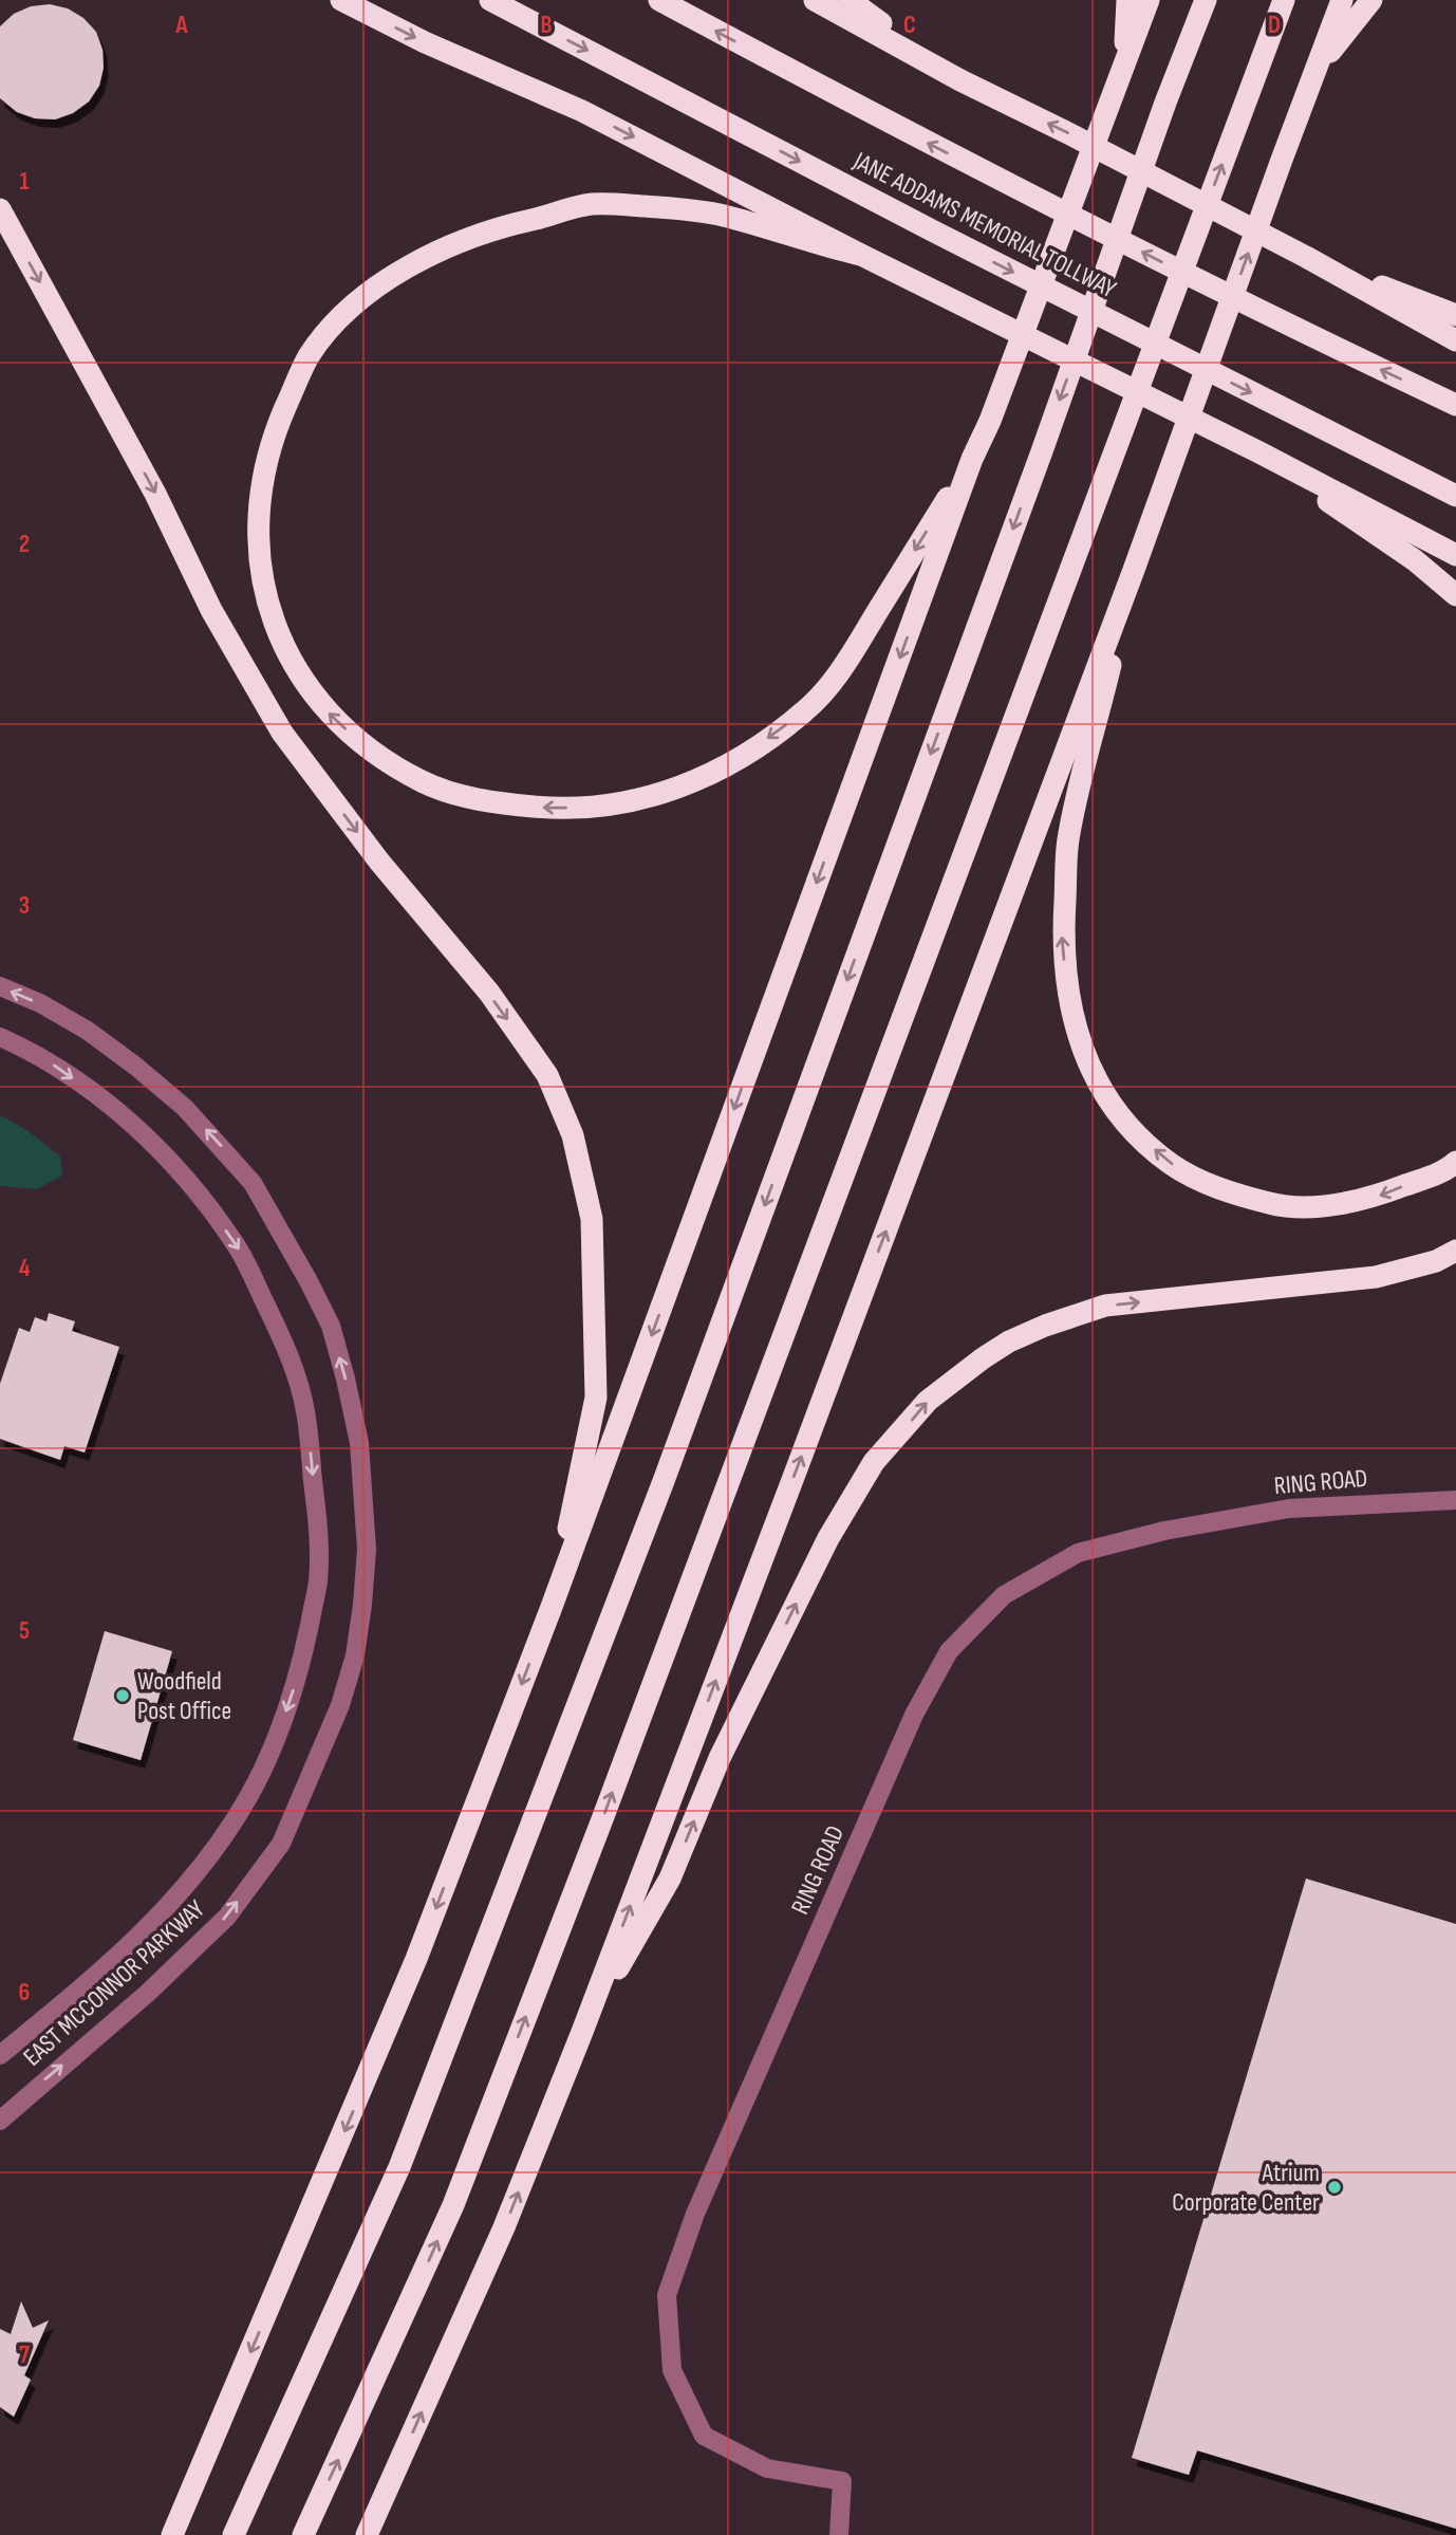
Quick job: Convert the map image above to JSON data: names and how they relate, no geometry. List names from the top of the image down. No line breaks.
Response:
{"streets":{"highway":["JANE ADDAMS MEMORIAL TOLLWAY"],"street":["RING ROAD","EAST MCCONNOR PARKWAY"]},"places":["Woodfield Post Office","Atrium Corporate Center"],"grid":{"columns":["A","B","C","D"],"rows":["1","2","3","4","5","6","7"]}}
